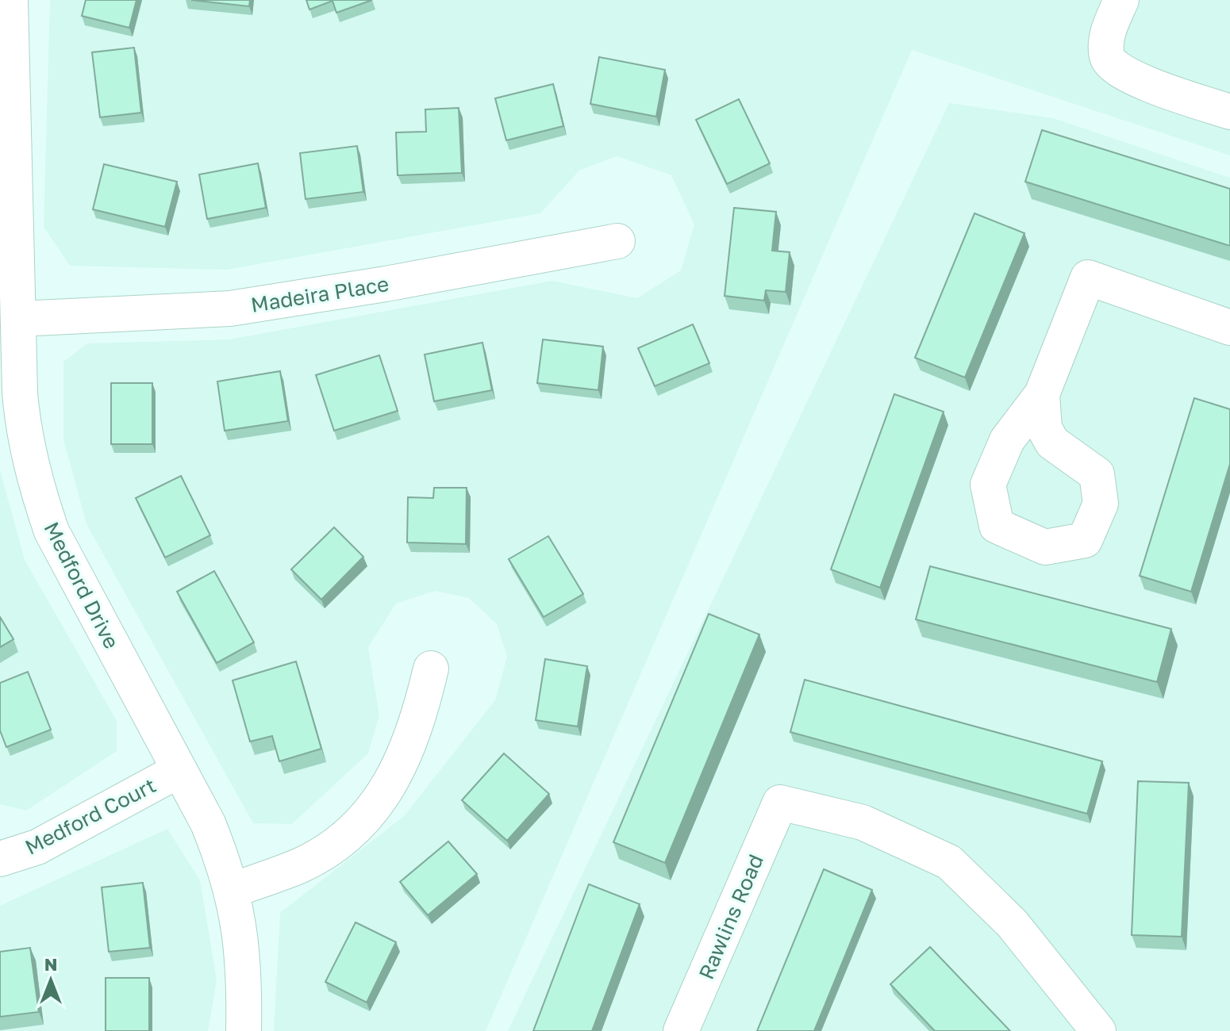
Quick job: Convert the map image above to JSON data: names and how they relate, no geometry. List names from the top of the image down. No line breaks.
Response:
{"streets":{"street":["Madeira Place","Medford Drive","Medford Court","Rawlins Road"]},"crossings":[["Madeira Place","Medford Drive"],["Medford Drive","Medford Court"]],"north":"top"}
